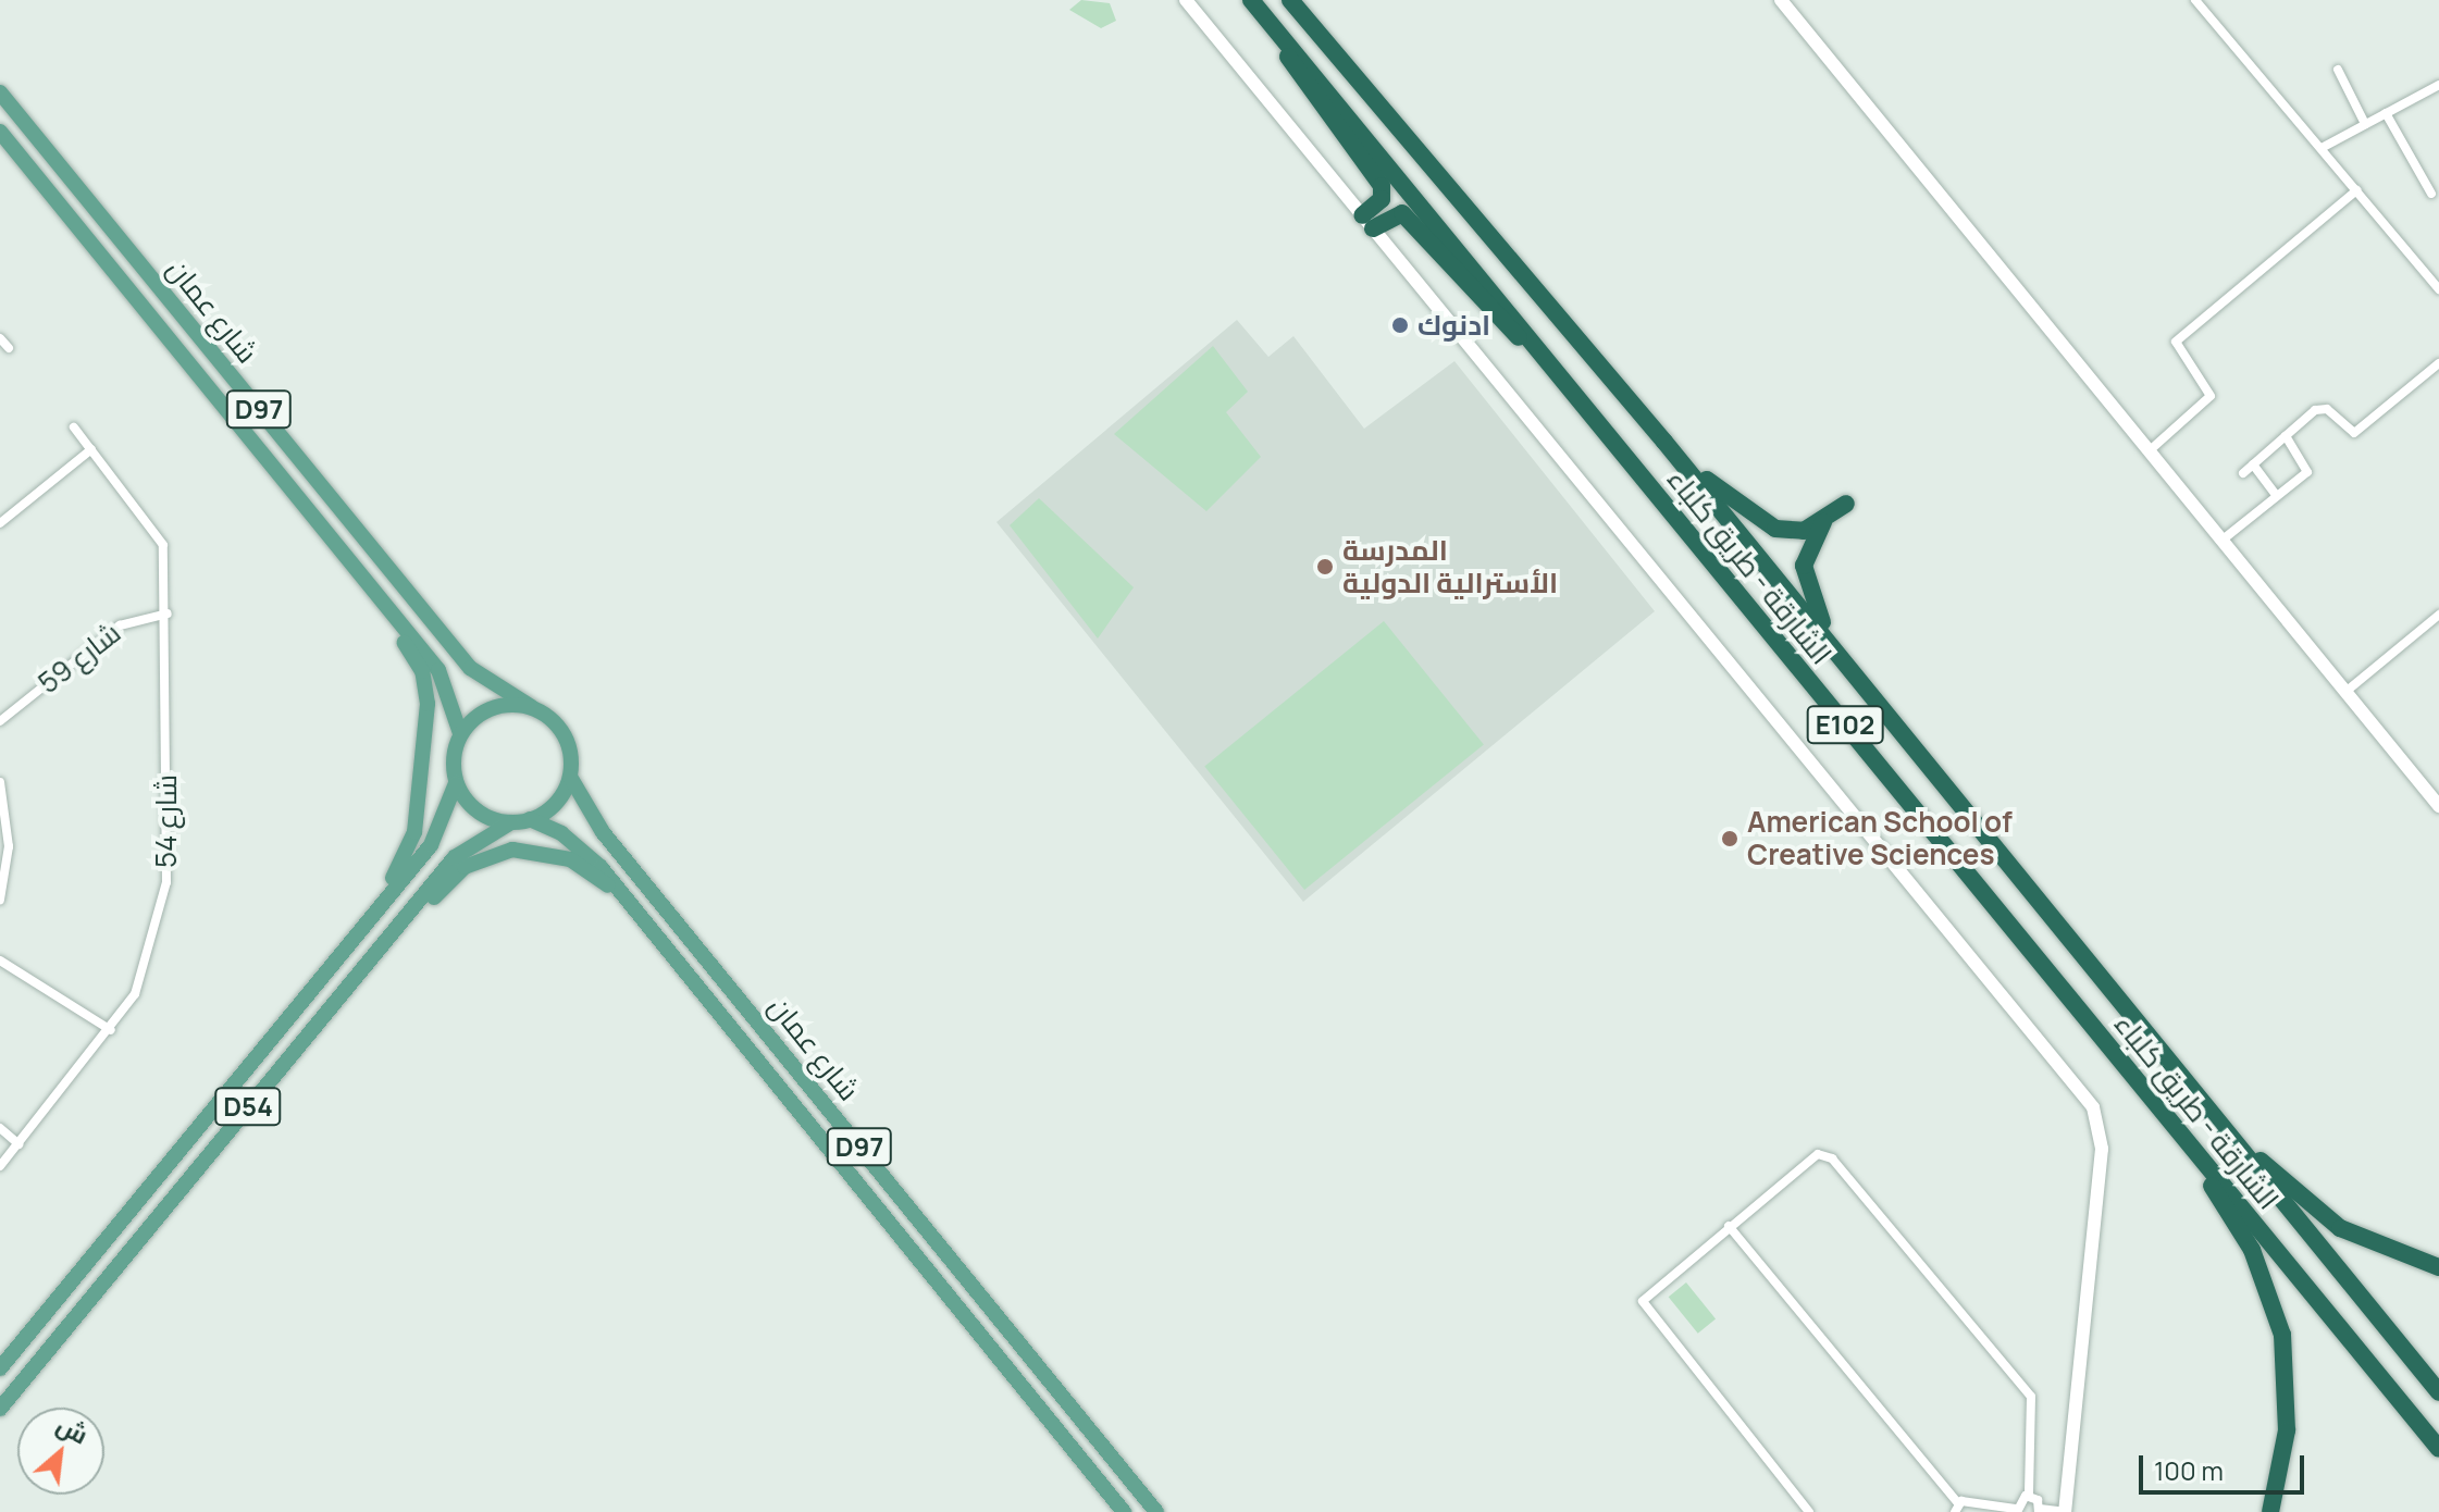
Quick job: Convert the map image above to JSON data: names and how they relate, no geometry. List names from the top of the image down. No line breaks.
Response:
{"streets":{"highway":["الشارقة - طريق كلباء","E102"],"main road":["شارع عمان","D97","D54"],"street":["شارع 59","شارع 54"]},"crossings":[["شارع عمان","D54"],["شارع 59","شارع 54"]],"places":["ادنوك","المدرسة الأسترالية الدولية","American School of Creative Sciences"],"scale_bar":"100 m","north":"top right"}
